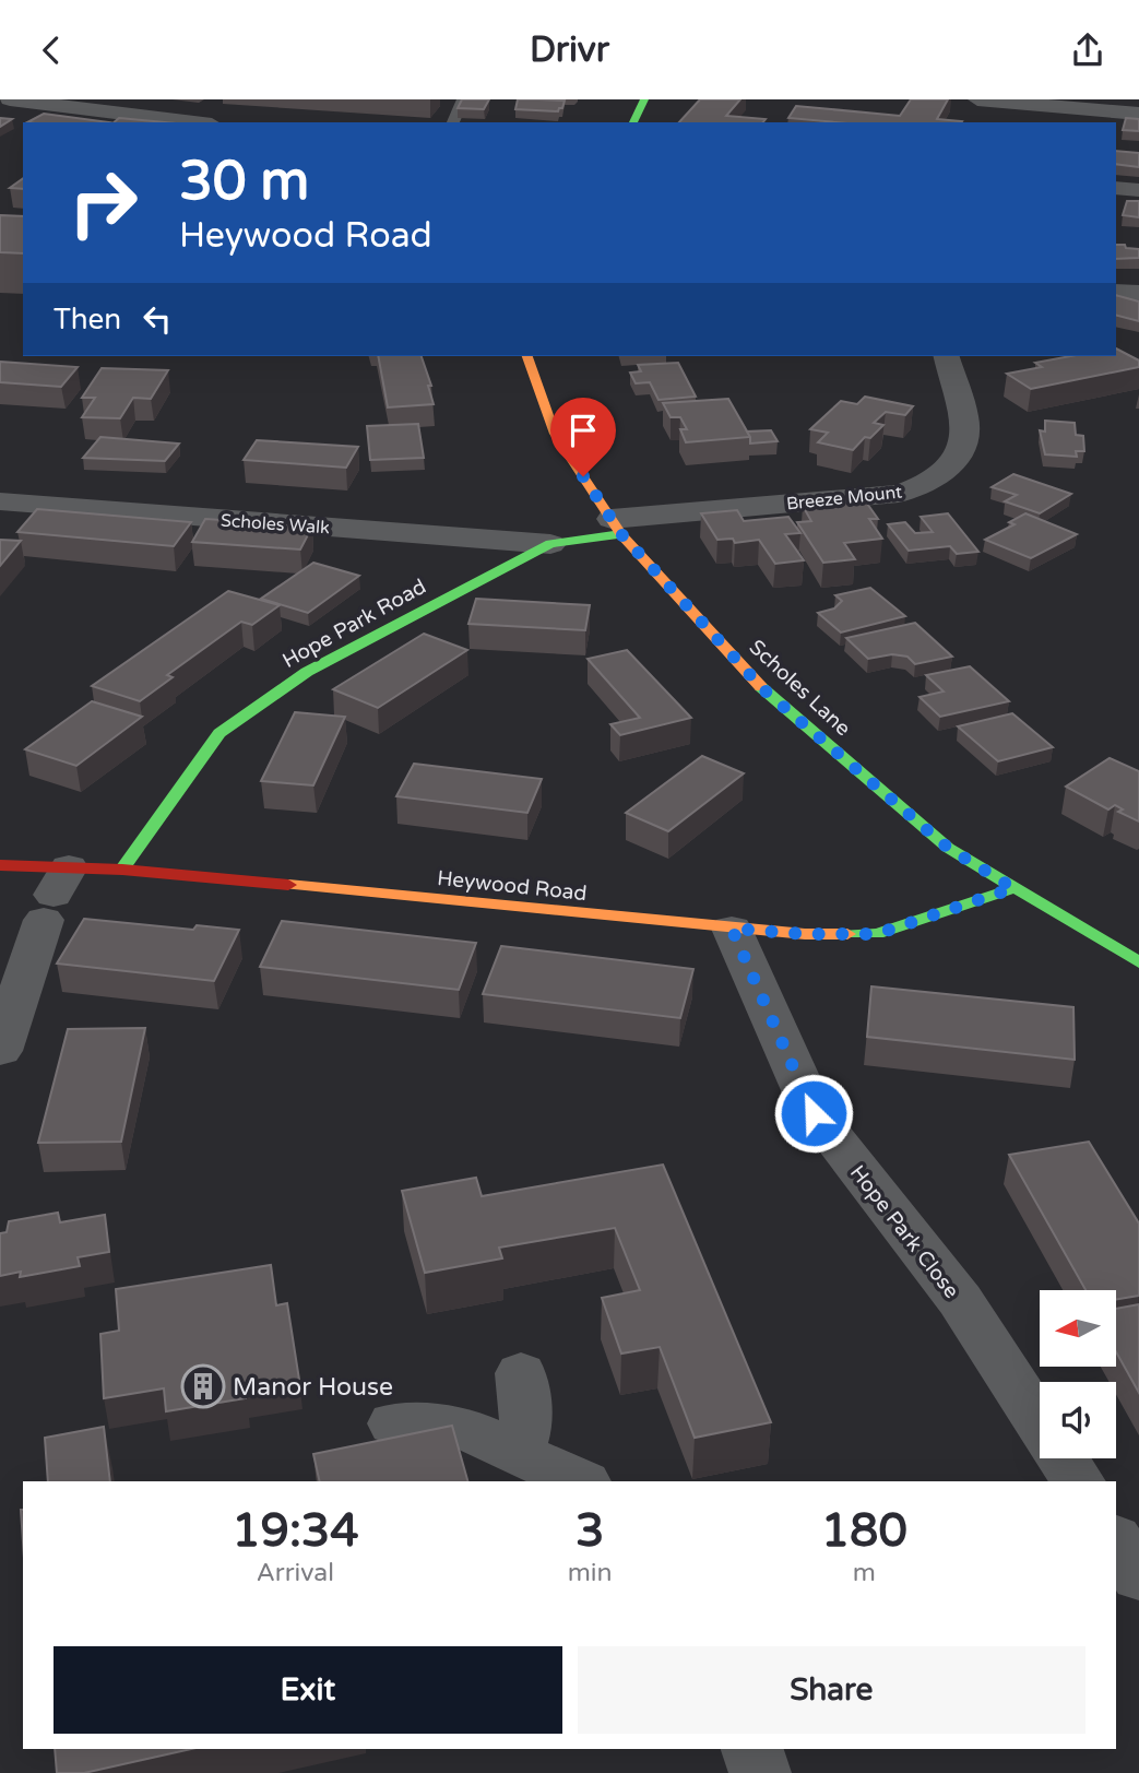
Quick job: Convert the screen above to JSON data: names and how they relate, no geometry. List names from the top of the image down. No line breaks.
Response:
{"streets":{"street":["Breeze Mount","Scholes Walk","Hope Park Road","Scholes Lane","Heywood Road","Hope Park Close"]},"crossings":[["Breeze Mount","Hope Park Road"],["Breeze Mount","Scholes Lane"],["Scholes Walk","Hope Park Road"],["Hope Park Road","Heywood Road"],["Scholes Lane","Heywood Road"],["Heywood Road","Hope Park Close"]],"places":{"building":["Manor House"]},"north":"left","page":{"header":"Drivr","turn":["30 m","Heywood Road"],"then":"Then","eta":["19:34","Arrival","3","min","180","m"],"buttons":["Exit","Share"]}}
